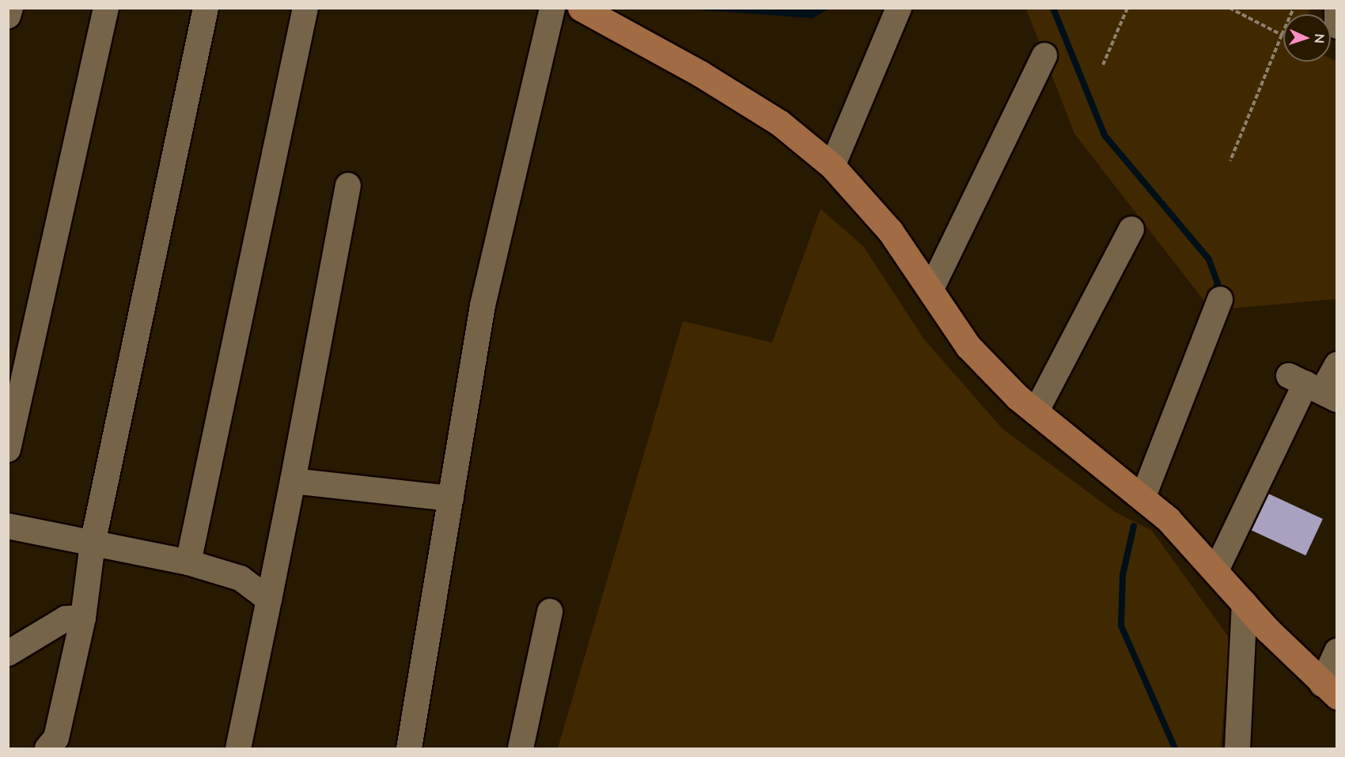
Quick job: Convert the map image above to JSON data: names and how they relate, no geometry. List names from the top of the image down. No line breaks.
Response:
{"north":"right"}
